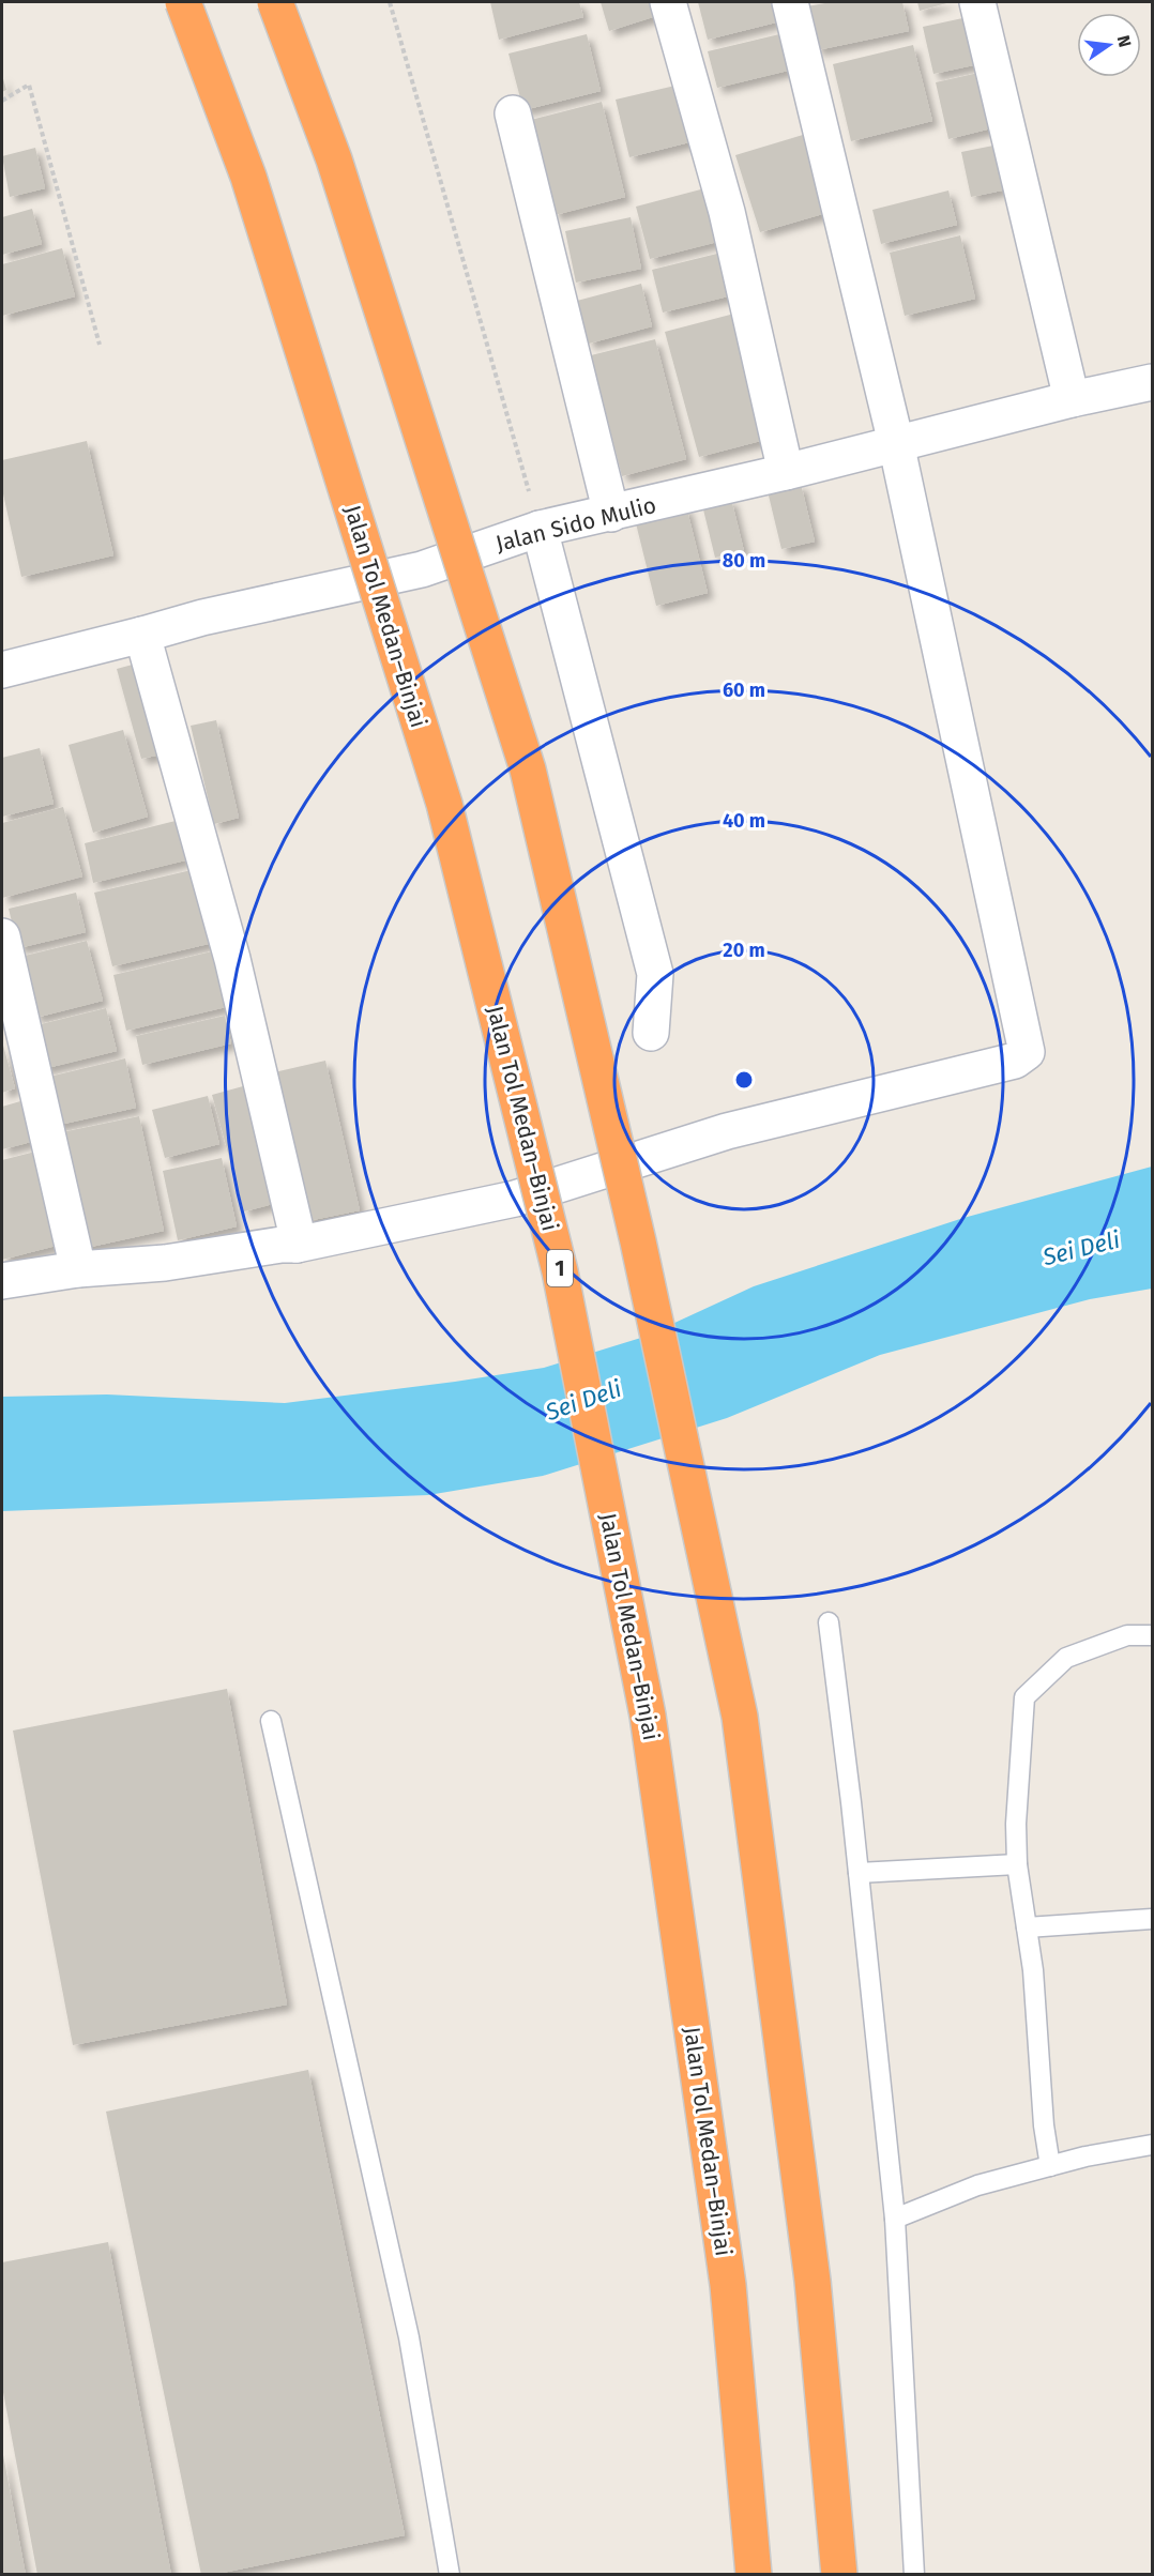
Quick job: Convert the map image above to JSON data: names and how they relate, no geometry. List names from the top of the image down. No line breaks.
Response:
{"streets":{"highway":["Jalan Tol Medan–Binjai","1"],"street":["Jalan Sido Mulio"]},"water":["Sei Deli"],"north":"right","rings":["80 m","60 m","40 m","20 m"]}
